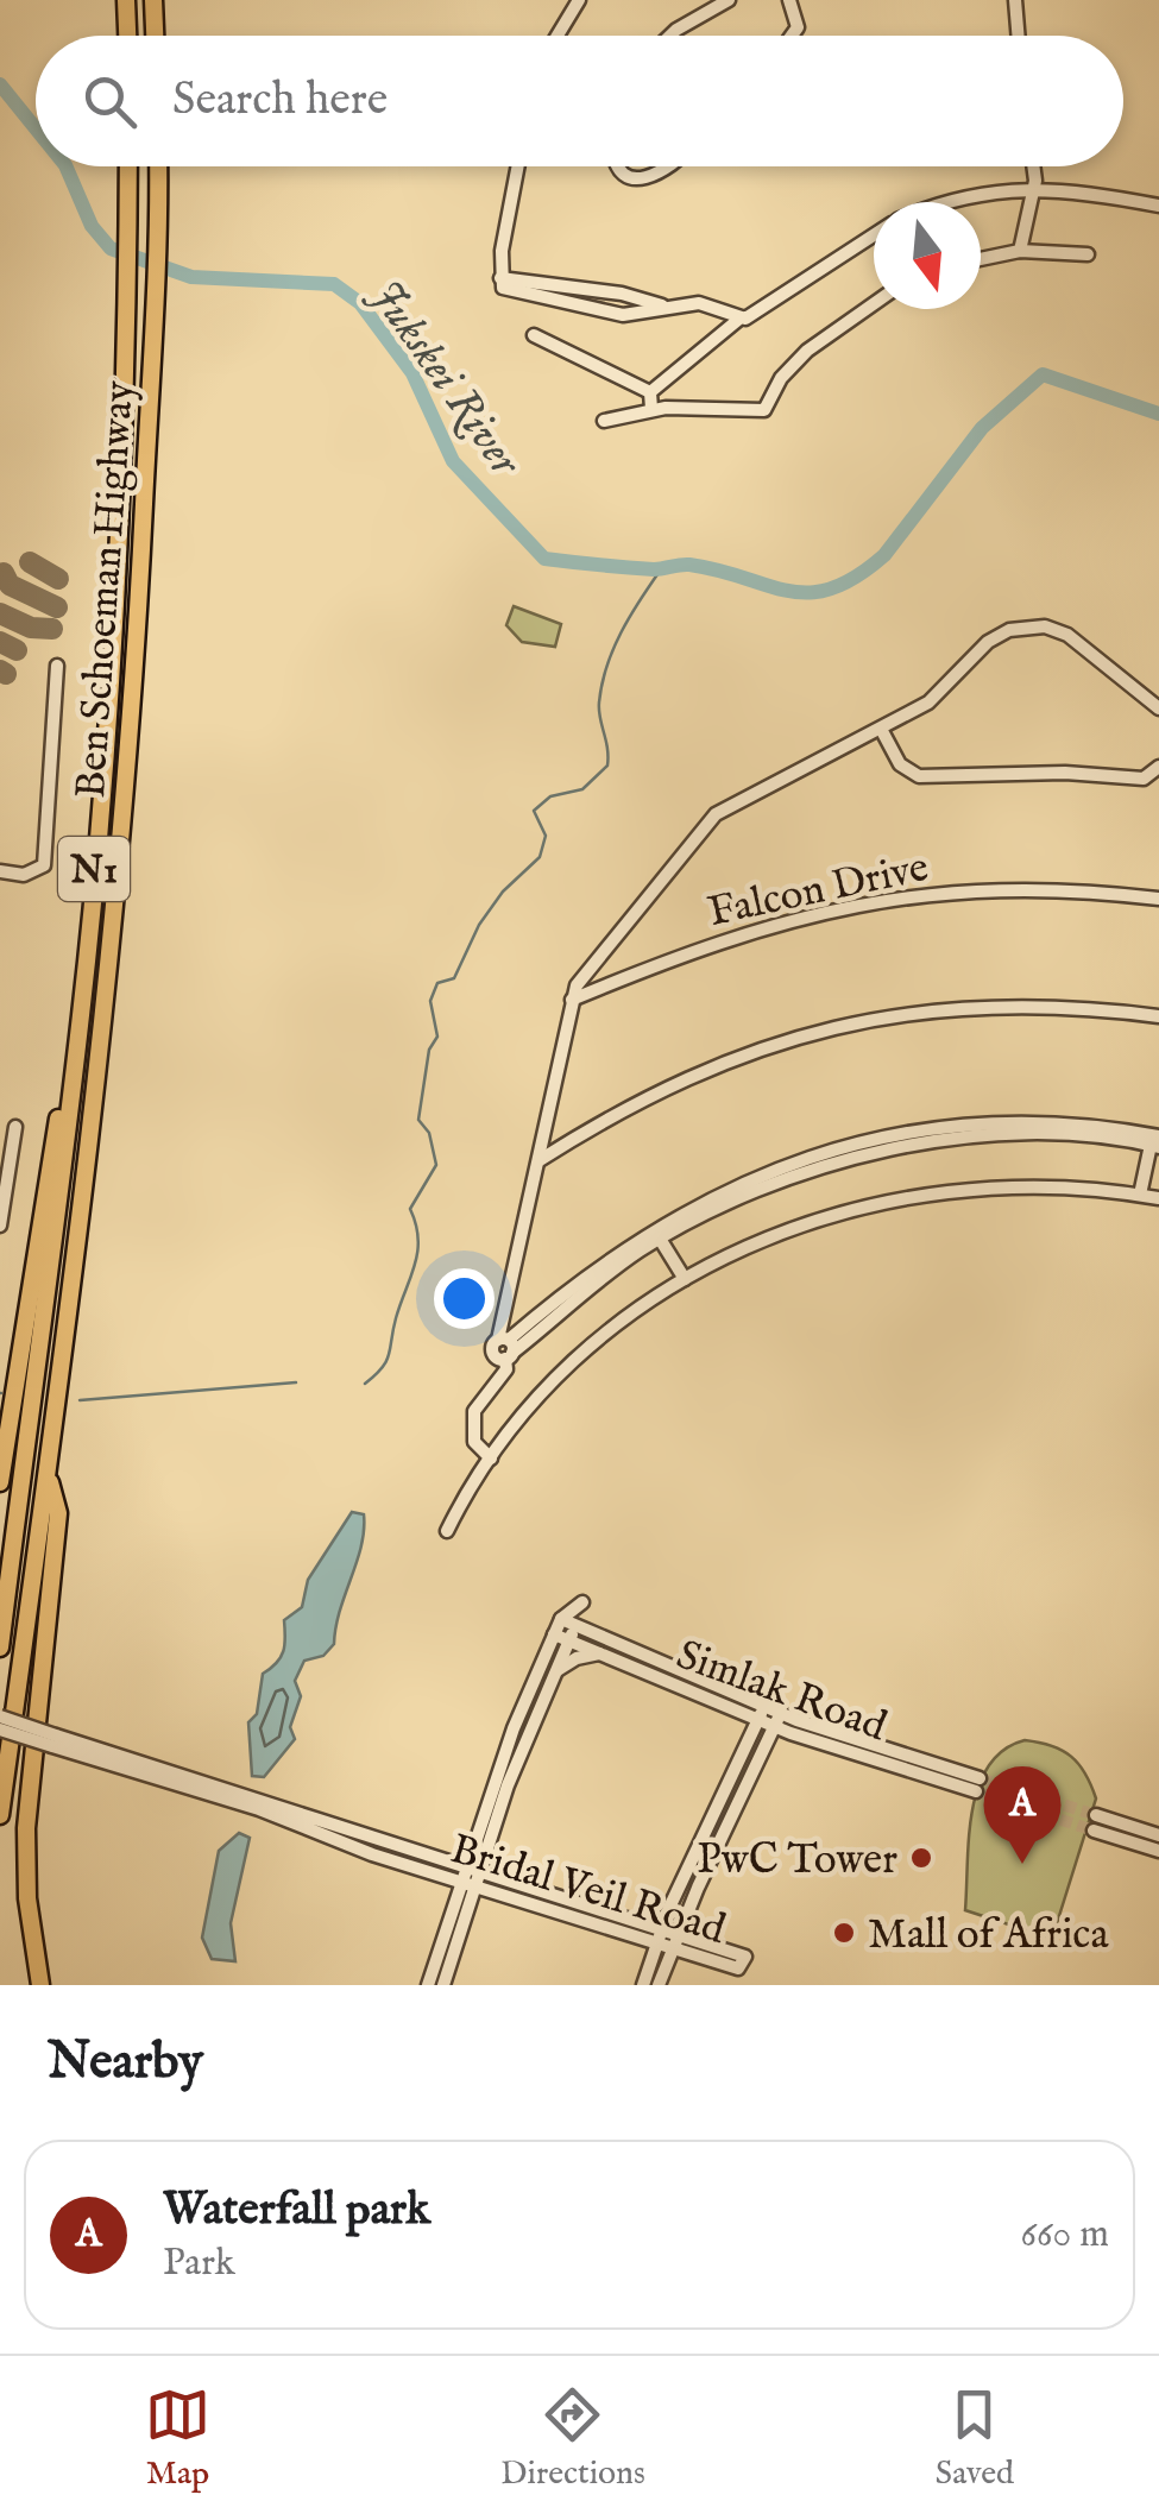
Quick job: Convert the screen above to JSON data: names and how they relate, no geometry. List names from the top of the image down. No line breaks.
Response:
{"streets":{"highway":["Ben Schoeman Highway","N1"],"street":["Falcon Drive","Simlak Road","Bridal Veil Road"]},"water":["Jukskei River"],"places":["PwC Tower","Mall of Africa"],"north":"bottom","page":{"search":"Search here","pins":"A","heading":"Nearby","list":[{"mark":"A","name":"Waterfall park","note":"Park","value":"660 m"}],"nav":["Map","Directions","Saved"]}}
